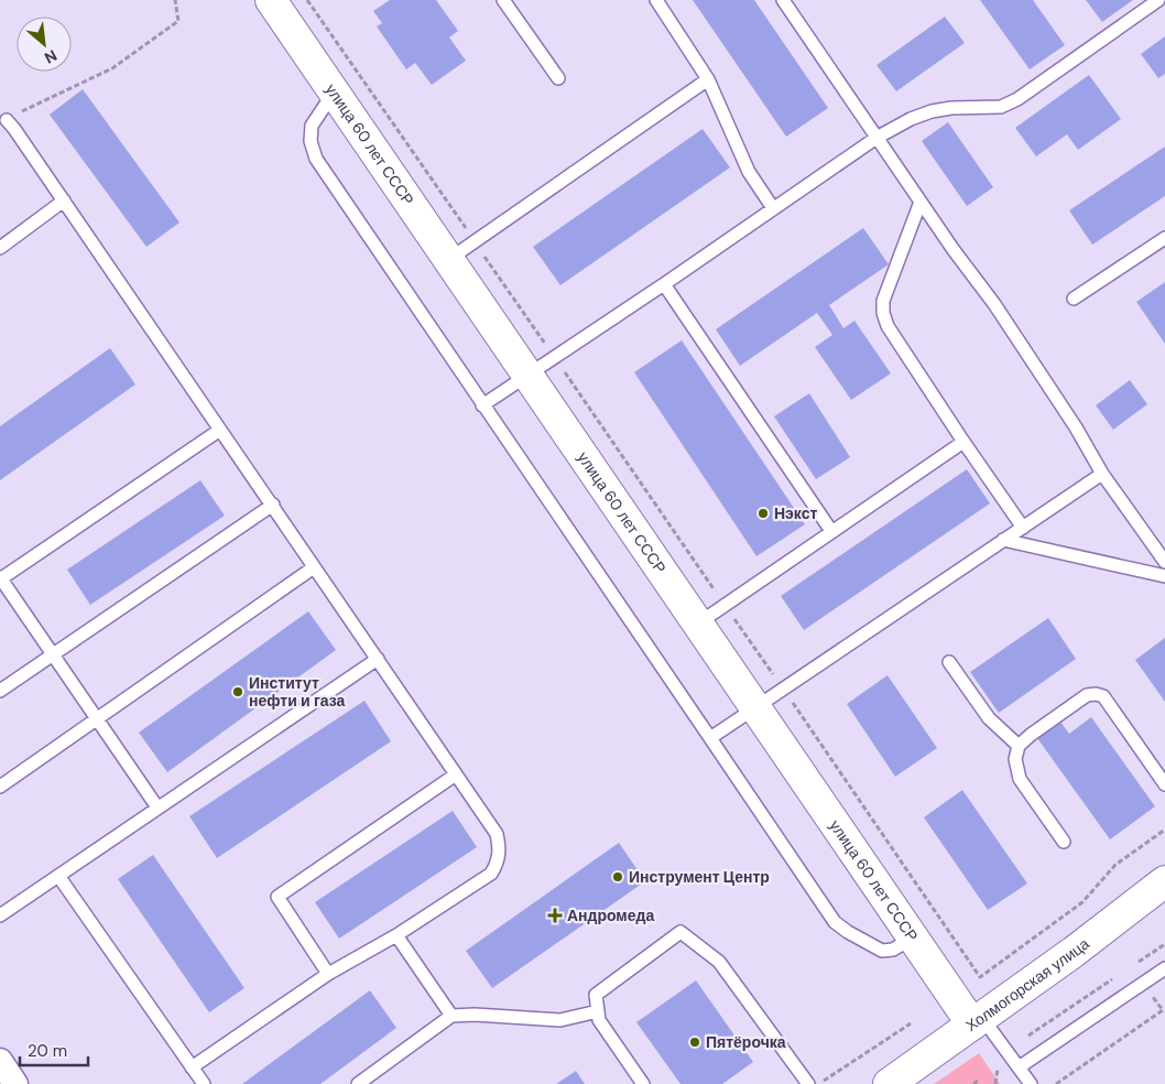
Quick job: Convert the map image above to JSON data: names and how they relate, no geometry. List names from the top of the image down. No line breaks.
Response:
{"streets":{"main road":["улица 60 лет СССР","Холмогорская улица"]},"crossings":[["улица 60 лет СССР","Холмогорская улица"]],"places":{"other":["Нэкст","Институт нефти и газа","Инструмент Центр","Пятёрочка"],"health":["Андромеда"]},"scale_bar":"20 m","north":"bottom right"}
